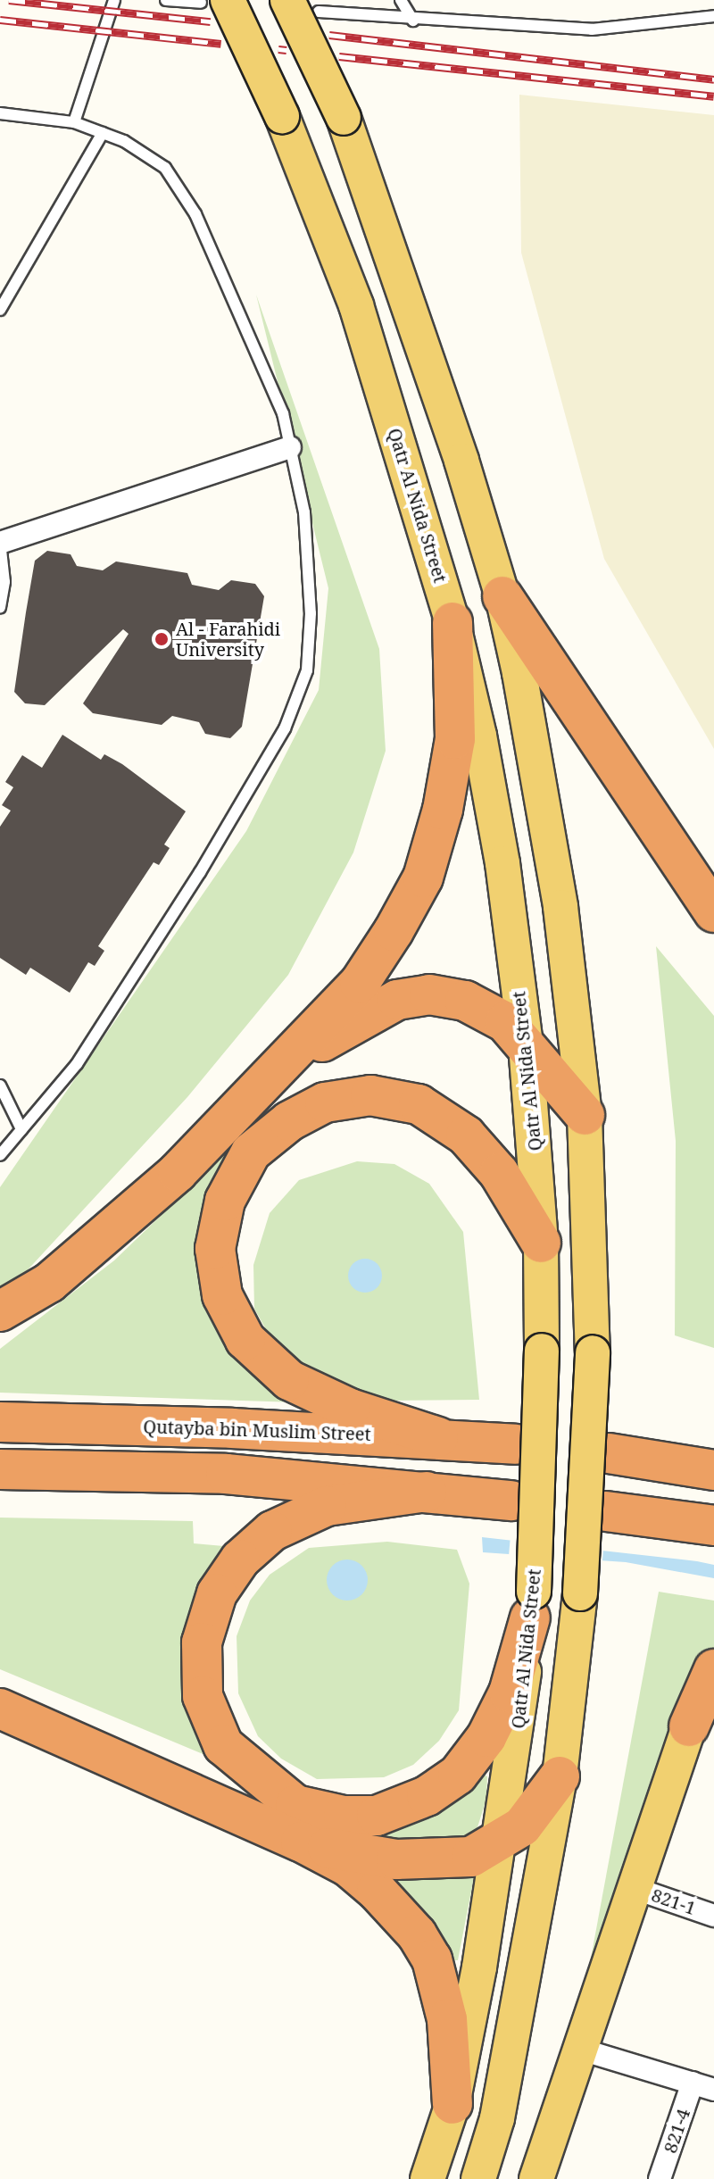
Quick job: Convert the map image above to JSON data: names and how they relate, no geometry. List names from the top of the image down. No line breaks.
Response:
{"streets":{"highway":["Qutayba bin Muslim Street"],"main road":["Qatr Al Nida Street"],"street":["821-1","821-4"]},"places":["Al - Farahidi University"]}
